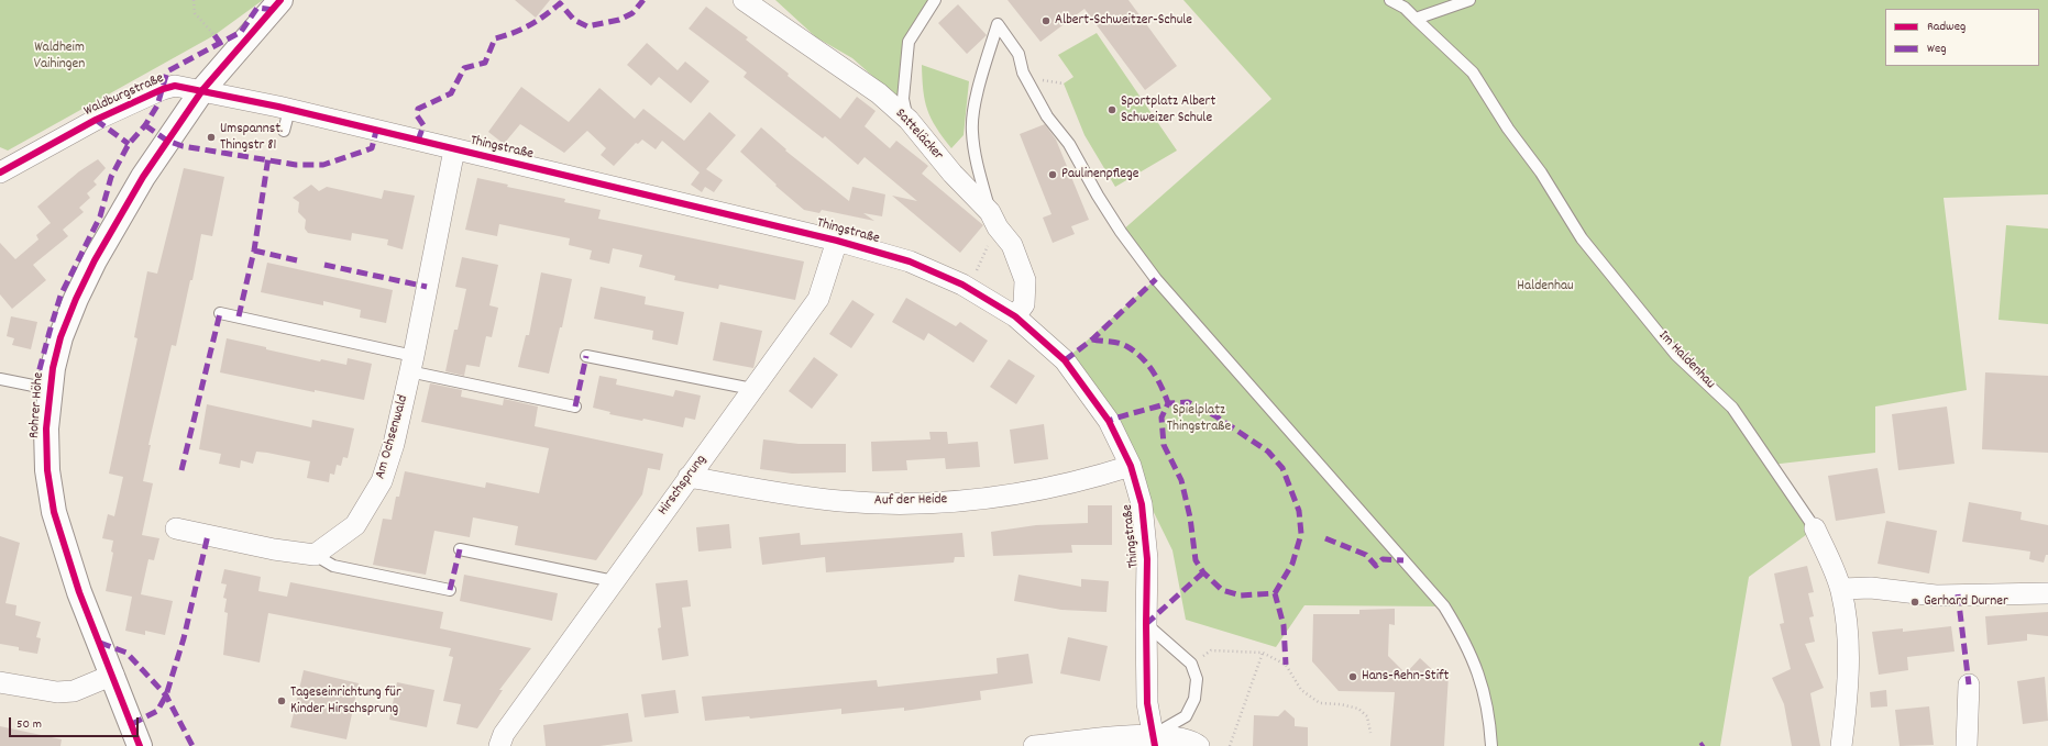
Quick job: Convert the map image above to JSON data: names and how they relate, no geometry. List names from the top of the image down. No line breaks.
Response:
{"streets":{"street":["Waldburgstraße","Satteläcker","Thingstraße","Im Haldenhau","Rohrer Höhe","Am Ochsenwald","Hirschsprung","Auf der Heide"]},"crossings":[["Waldburgstraße","Thingstraße"],["Waldburgstraße","Rohrer Höhe"],["Satteläcker","Thingstraße"],["Thingstraße","Rohrer Höhe"],["Thingstraße","Am Ochsenwald"],["Thingstraße","Hirschsprung"],["Thingstraße","Auf der Heide"],["Hirschsprung","Auf der Heide"]],"parks":["Waldheim Vaihingen","Haldenhau","Spielplatz Thingstraße"],"places":["Albert-Schweitzer-Schule","Sportplatz Albert Schweizer Schule","Umspannst. Thingstr 81","Paulinenpflege","Gerhard Durner","Hans-Rehn-Stift","Tageseinrichtung für Kinder Hirschsprung"],"legend":["Radweg","Weg"],"scale_bar":"50 m"}
